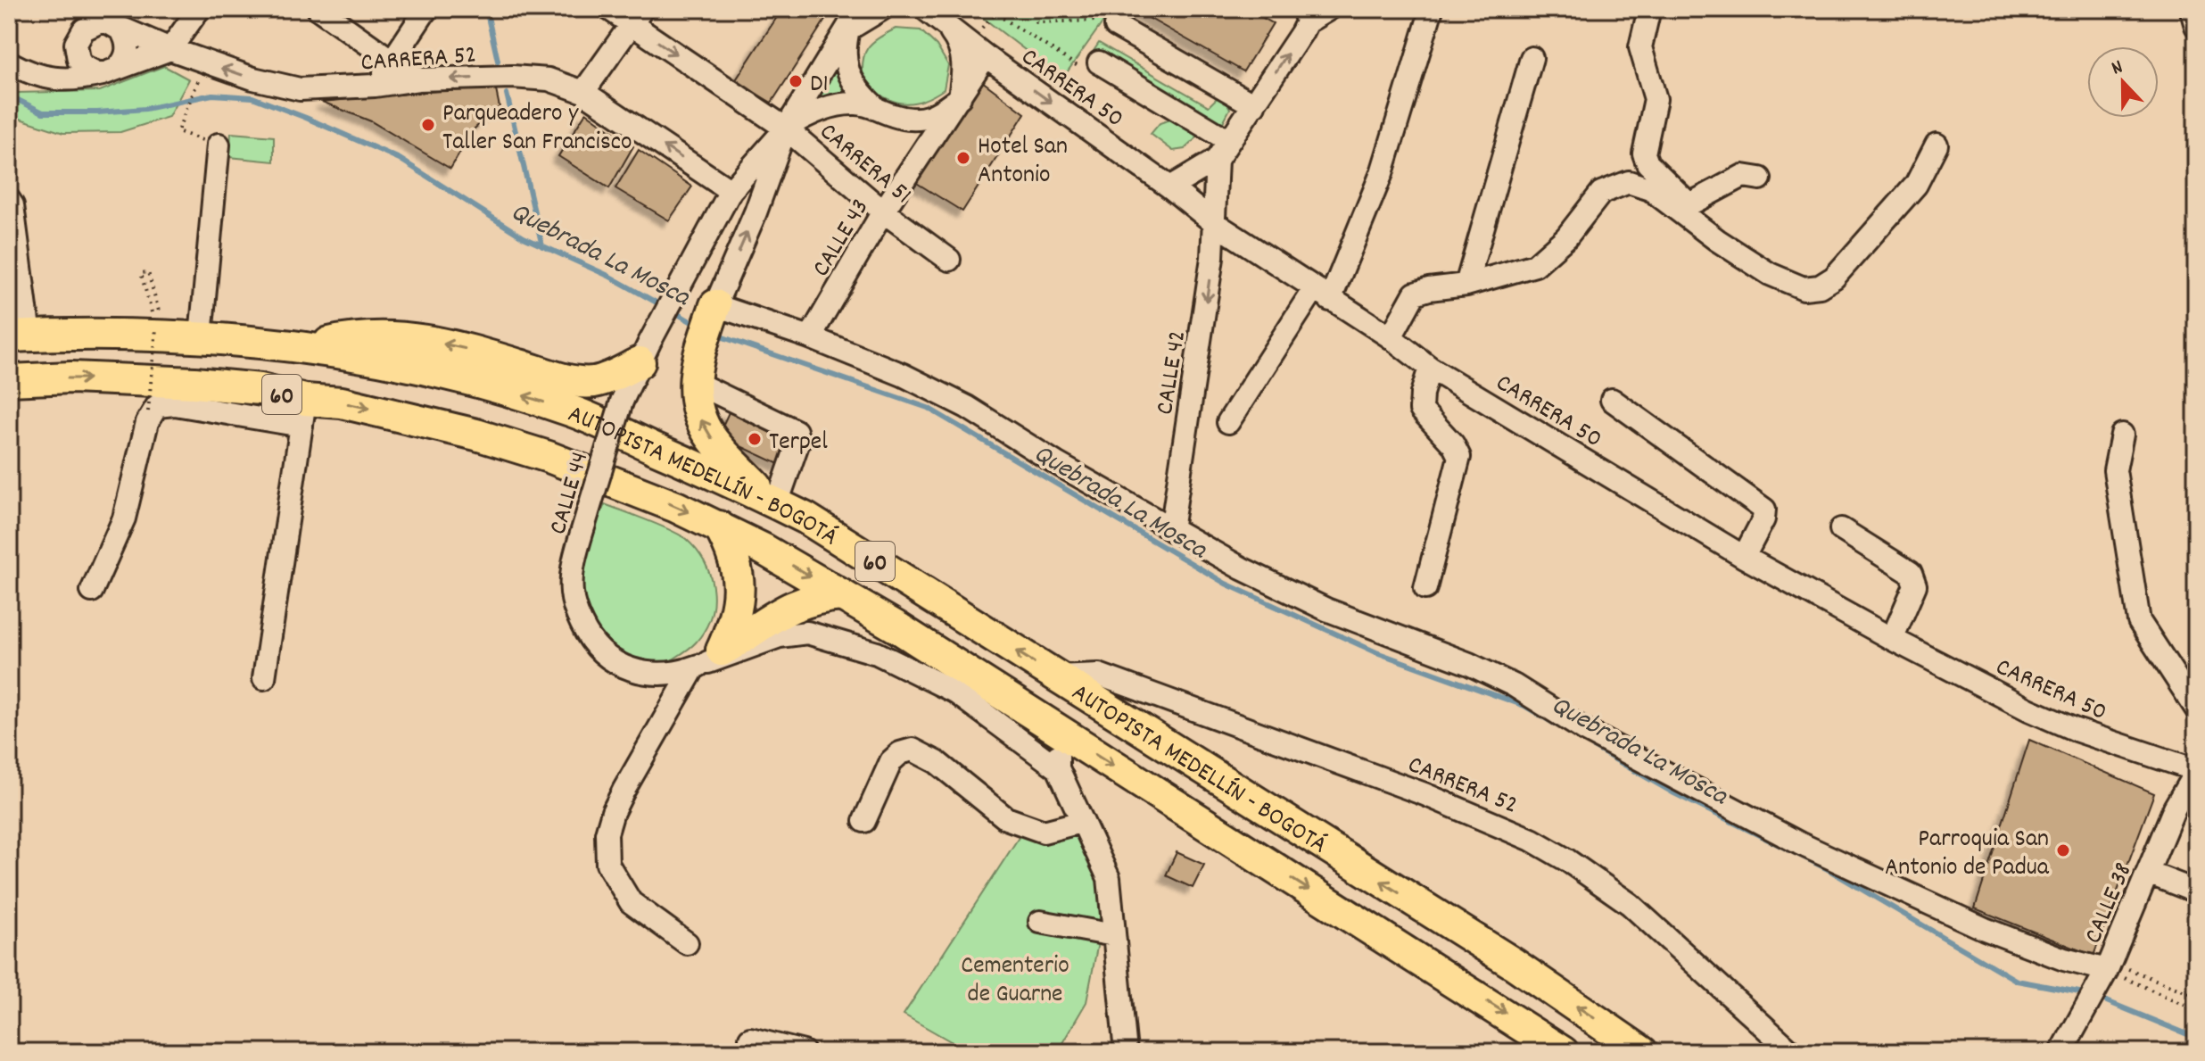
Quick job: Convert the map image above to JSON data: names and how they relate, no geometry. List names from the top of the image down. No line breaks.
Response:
{"streets":{"highway":["60","AUTOPISTA MEDELLÍN - BOGOTÁ"],"street":["CARRERA 52","CARRERA 50","CARRERA 51","CALLE 43","CALLE 42","CALLE 44","CALLE 38"]},"crossings":[["CARRERA 52","AUTOPISTA MEDELLÍN - BOGOTÁ"],["CARRERA 52","CALLE 44"],["CARRERA 50","CALLE 43"],["CARRERA 50","CALLE 42"],["CARRERA 50","CALLE 38"],["CARRERA 51","CALLE 43"],["CARRERA 51","CALLE 44"]],"one_way":["CARRERA 52","CARRERA 51","CALLE 42"],"water":["Quebrada La Mosca"],"parks":["Cementerio de Guarne"],"places":["D1","Parqueadero y Taller San Francisco","Hotel San Antonio","Terpel","Parroquia San Antonio de Padua"],"north":"top"}
